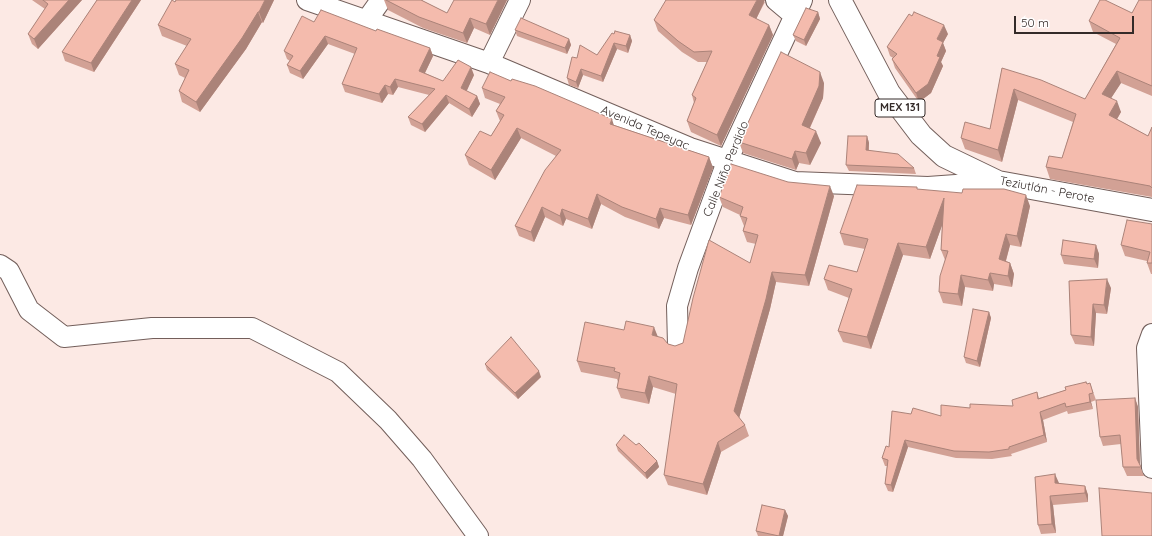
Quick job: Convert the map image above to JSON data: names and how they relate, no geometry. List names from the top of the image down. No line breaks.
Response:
{"streets":{"main road":["MEX 131","Teziutlán - Perote"],"street":["Avenida Tepeyac","Calle Niño Perdido"]},"crossings":[["Avenida Tepeyac","Calle Niño Perdido"],["Avenida Tepeyac","Teziutlán - Perote"]],"scale_bar":"50 m"}
